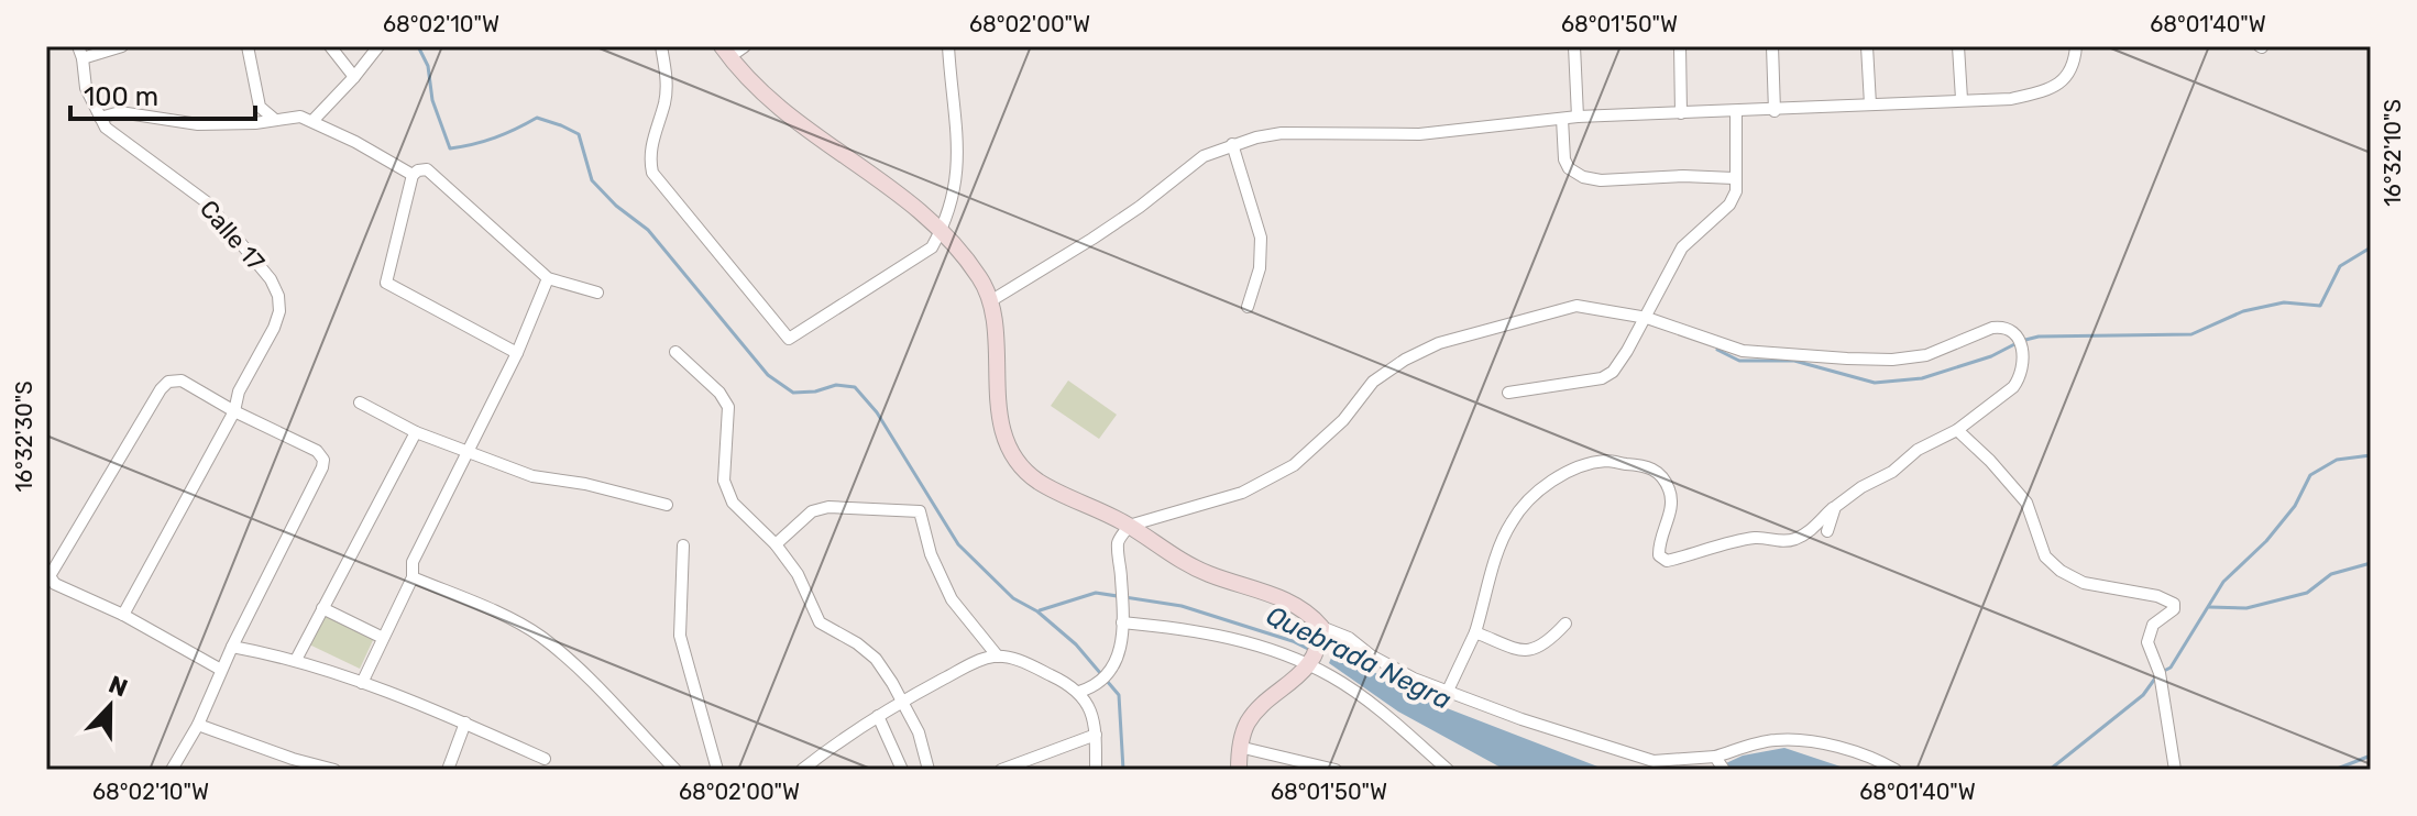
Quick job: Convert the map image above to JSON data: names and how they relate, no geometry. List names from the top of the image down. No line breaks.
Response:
{"streets":{"street":["Calle 17"]},"water":["Quebrada Negra"],"scale_bar":"100 m","north":"top","coordinates":["68°02'10\"W","68°02'00\"W","68°01'50\"W","68°01'40\"W","16°32'10\"S","16°32'30\"S"]}
